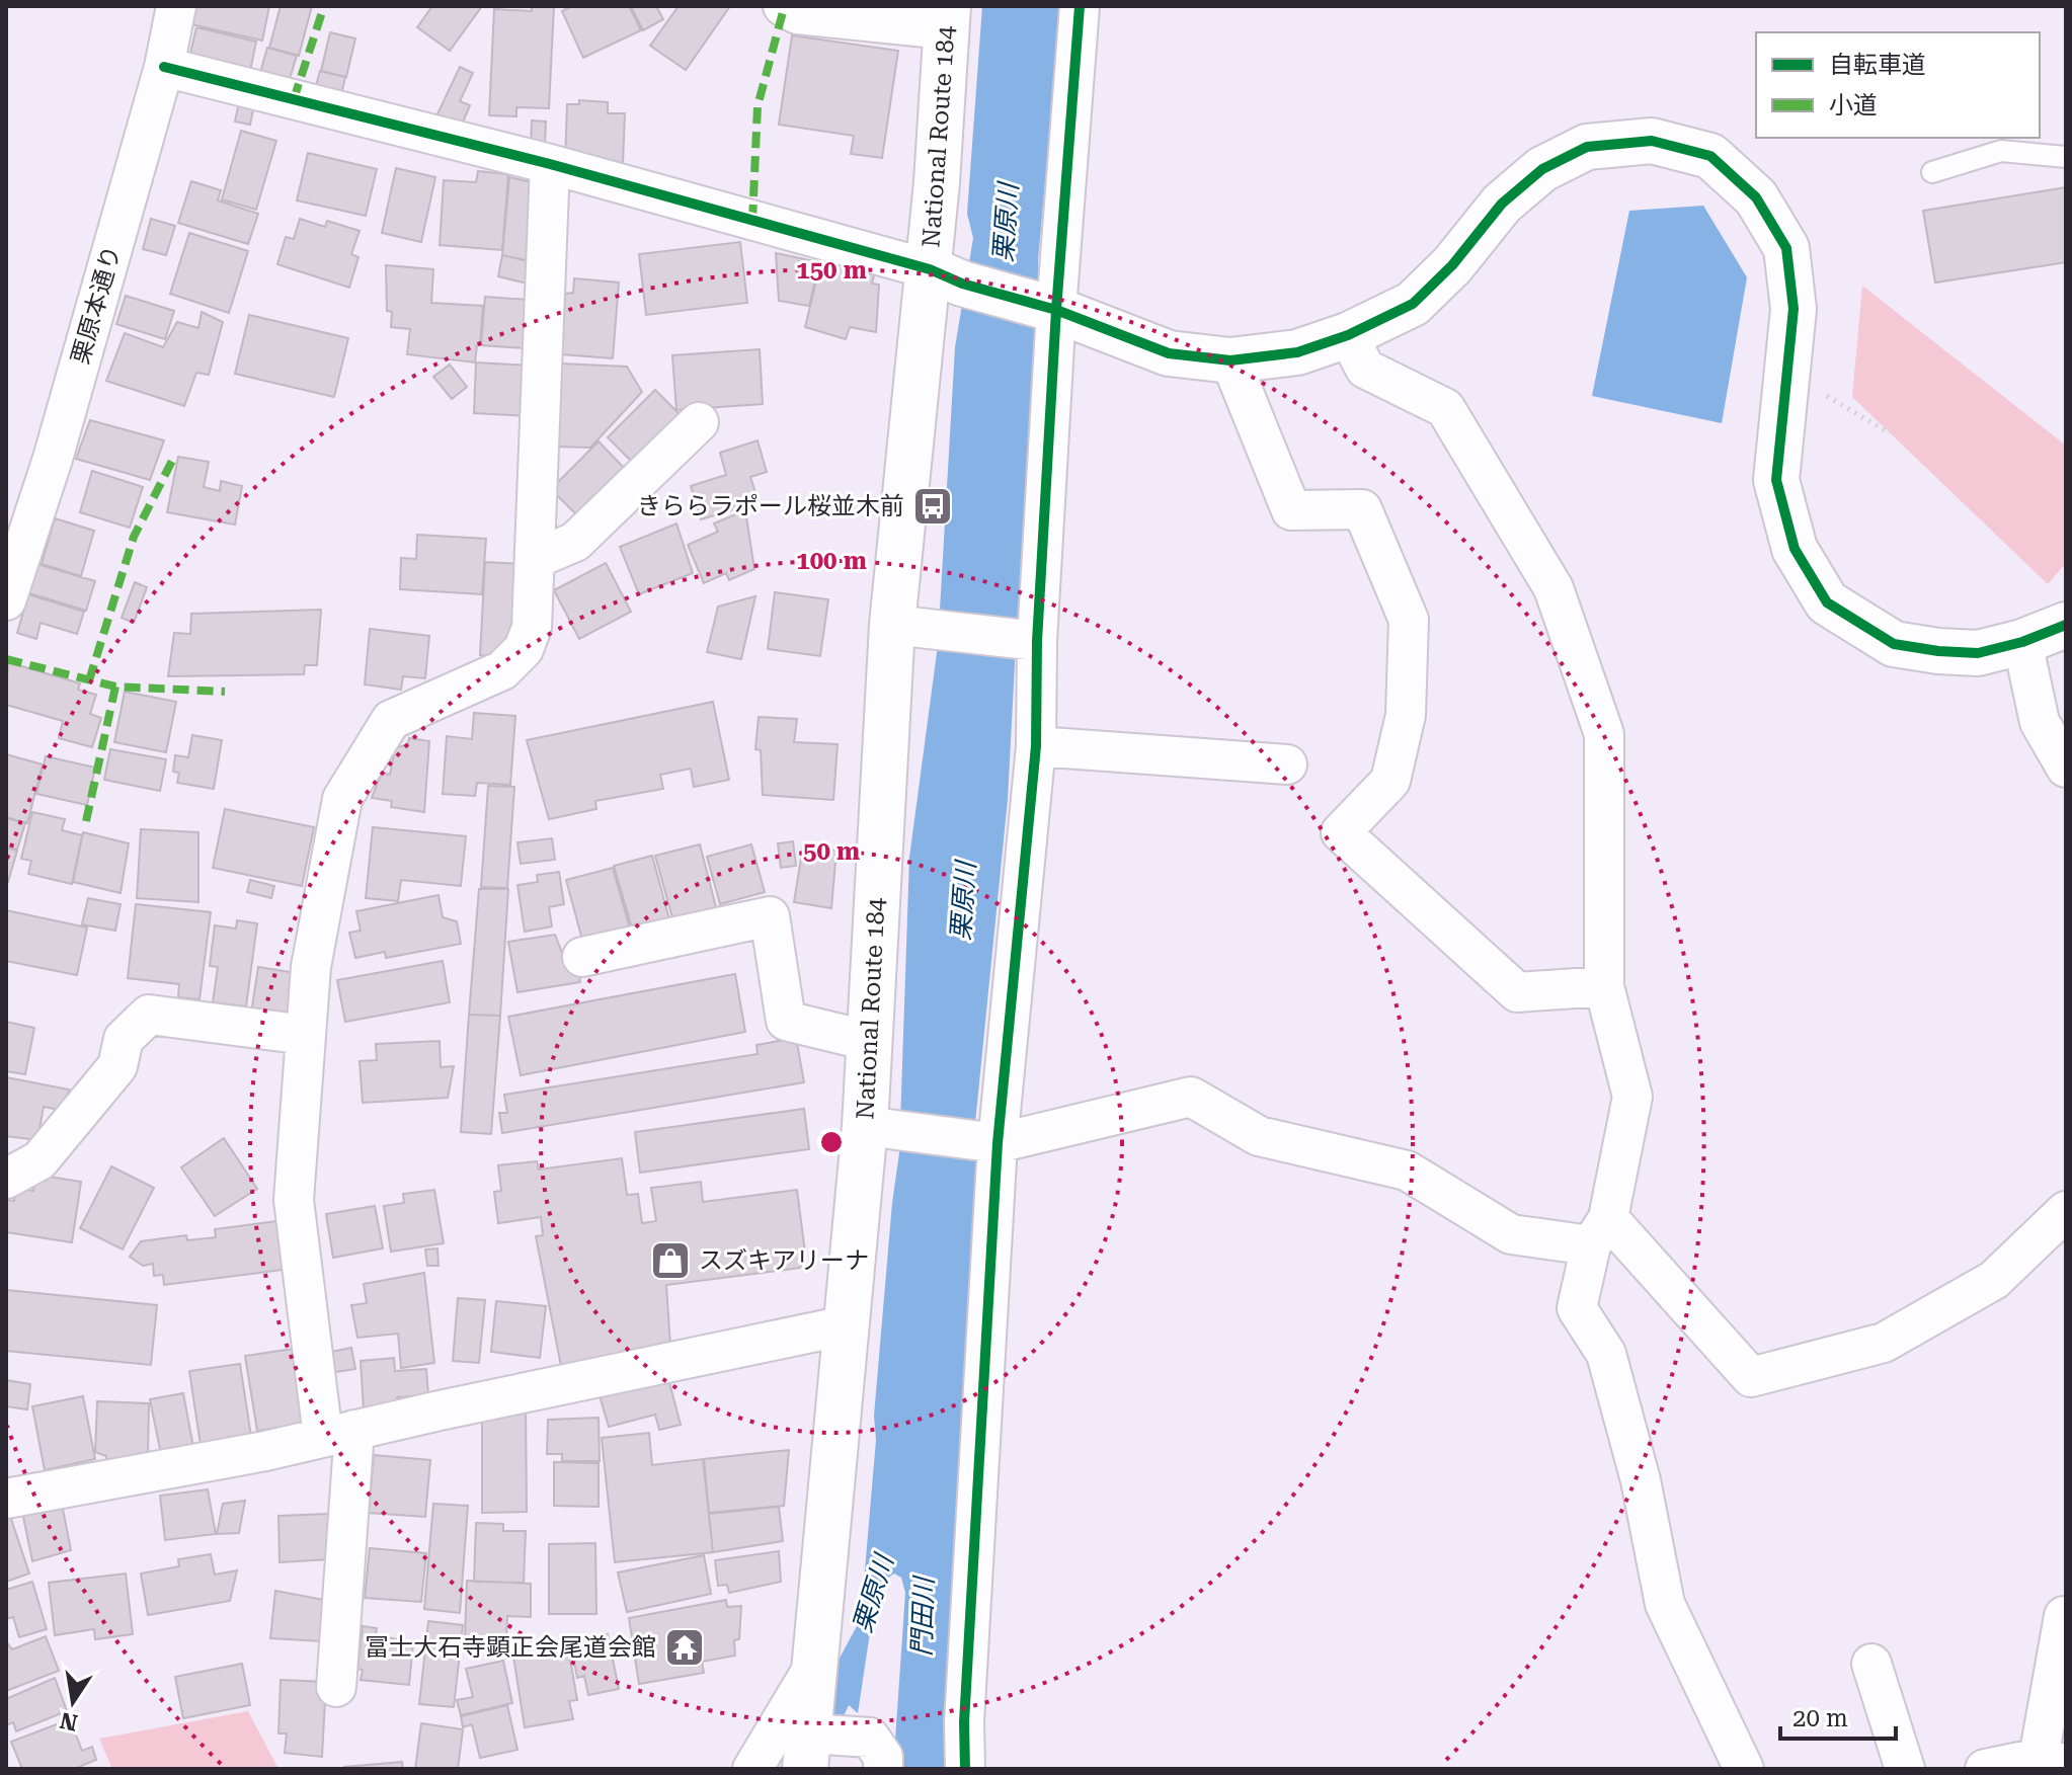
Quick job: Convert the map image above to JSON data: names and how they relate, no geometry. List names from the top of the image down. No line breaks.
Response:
{"streets":{"main road":["National Route 184"],"street":["栗原本通り"]},"water":["栗原川","門田川"],"places":{"bus stop":["きららラポール桜並木前"],"shop":["スズキアリーナ"],"temple":["冨士大石寺顕正会尾道会館"]},"legend":["自転車道","小道"],"scale_bar":"20 m","north":"bottom","rings":["150 m","100 m","50 m"]}
